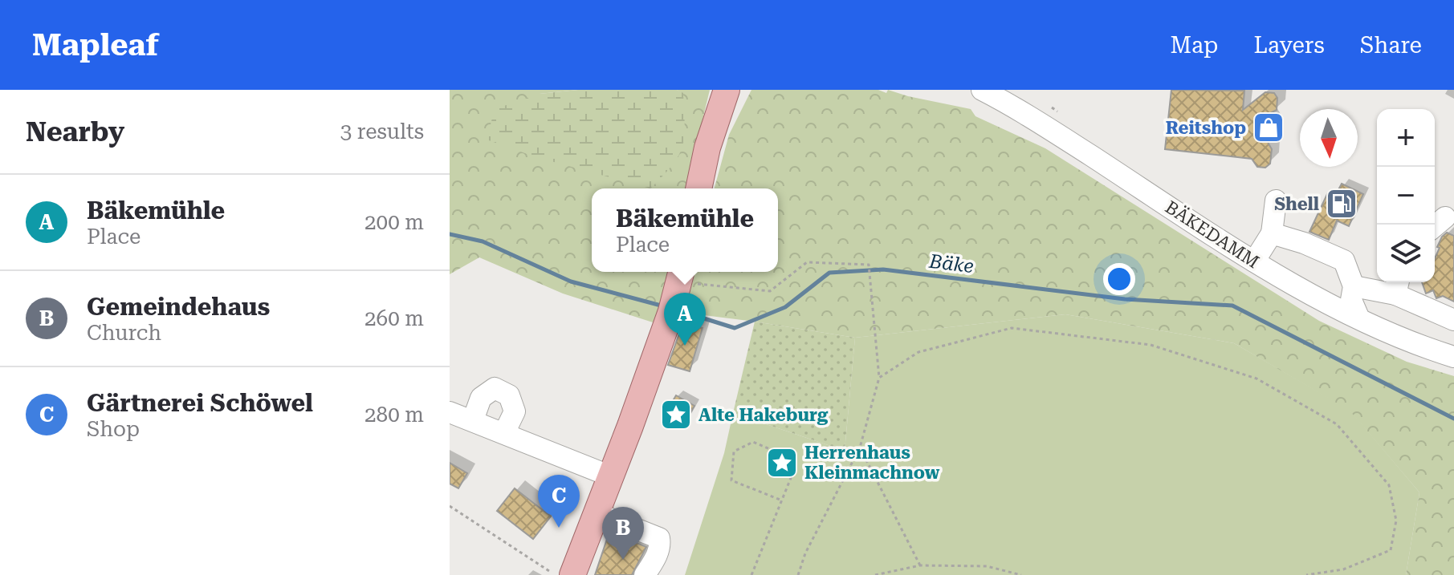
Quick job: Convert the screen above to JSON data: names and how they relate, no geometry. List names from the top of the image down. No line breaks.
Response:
{"streets":{"street":["BÄKEDAMM"]},"water":["Bäke"],"places":{"shop":["Reitshop"],"fuel station":["Shell"],"place":["Alte Hakeburg","Herrenhaus Kleinmachnow"]},"north":"bottom","page":{"header":"Mapleaf","nav":["Map","Layers","Share"],"heading":["Nearby","3 results"],"map_buttons":["+","−"],"list":[{"mark":"A","name":"Bäkemühle","note":"Place","value":"200 m"},{"mark":"B","name":"Gemeindehaus","note":"Church","value":"260 m"},{"mark":"C","name":"Gärtnerei Schöwel","note":"Shop","value":"280 m"}],"popup":["Bäkemühle","Place"],"pins":["A","C","B"]}}
